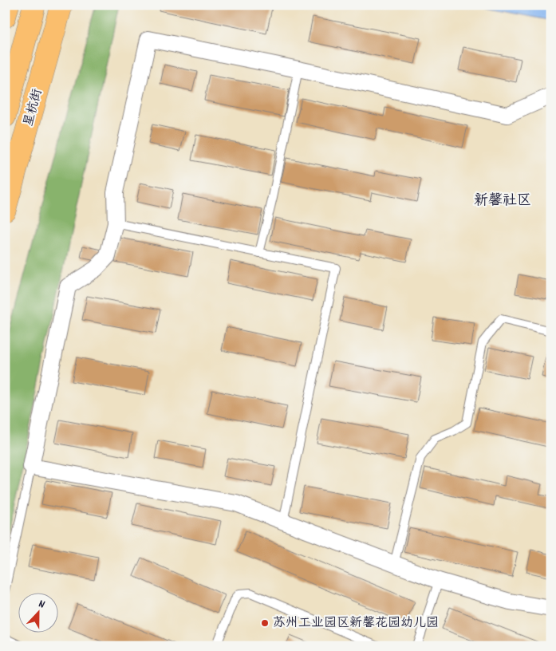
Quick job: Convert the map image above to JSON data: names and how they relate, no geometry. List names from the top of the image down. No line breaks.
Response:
{"streets":{"main road":["星杭街"]},"districts":["新馨社区"],"places":["苏州工业园区新馨花园幼儿园"],"north":"top"}
